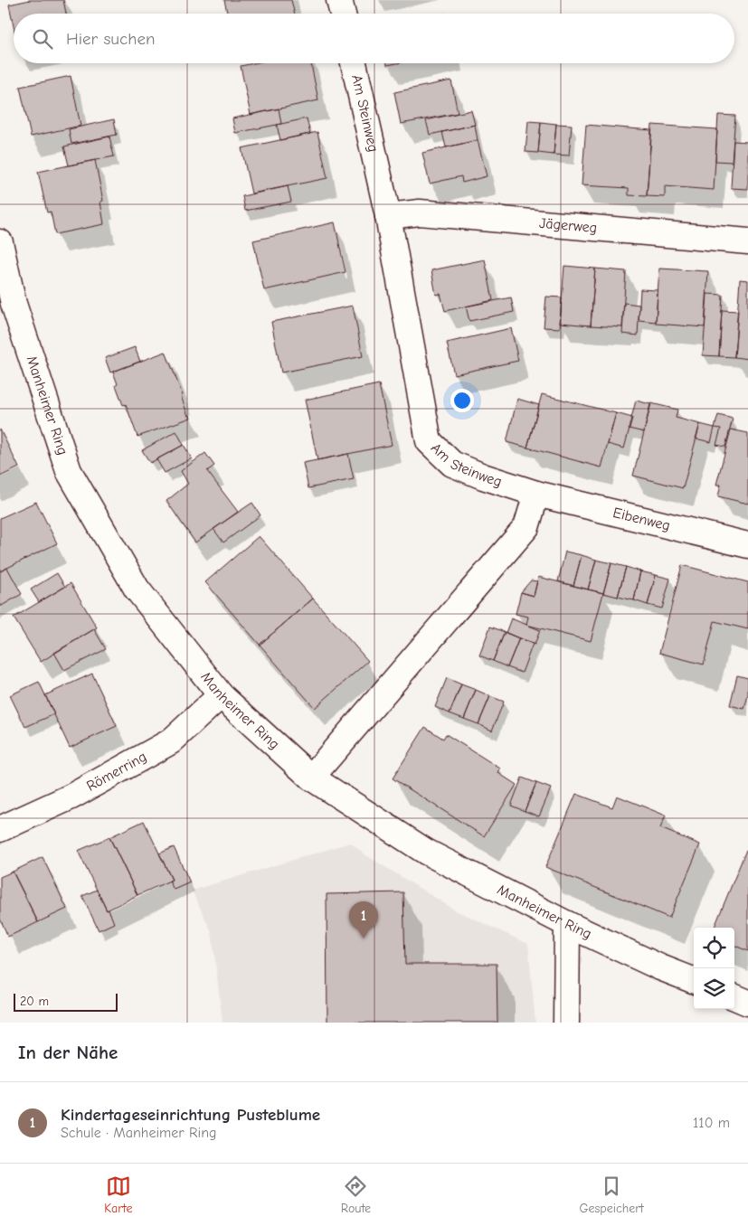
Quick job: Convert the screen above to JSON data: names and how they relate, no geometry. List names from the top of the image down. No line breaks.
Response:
{"streets":{"street":["Am Steinweg","Jägerweg","Manheimer Ring","Eibenweg","Römerring"]},"crossings":[["Am Steinweg","Jägerweg"],["Am Steinweg","Eibenweg"],["Manheimer Ring","Römerring"]],"scale_bar":"20 m","page":{"search":"Hier suchen","pins":"1","scale":"20 m","heading":"In der Nähe","list":[{"mark":"1","name":"Kindertageseinrichtung Pusteblume","note":"Schule · Manheimer Ring","value":"110 m"}],"nav":["Karte","Route","Gespeichert"]}}
